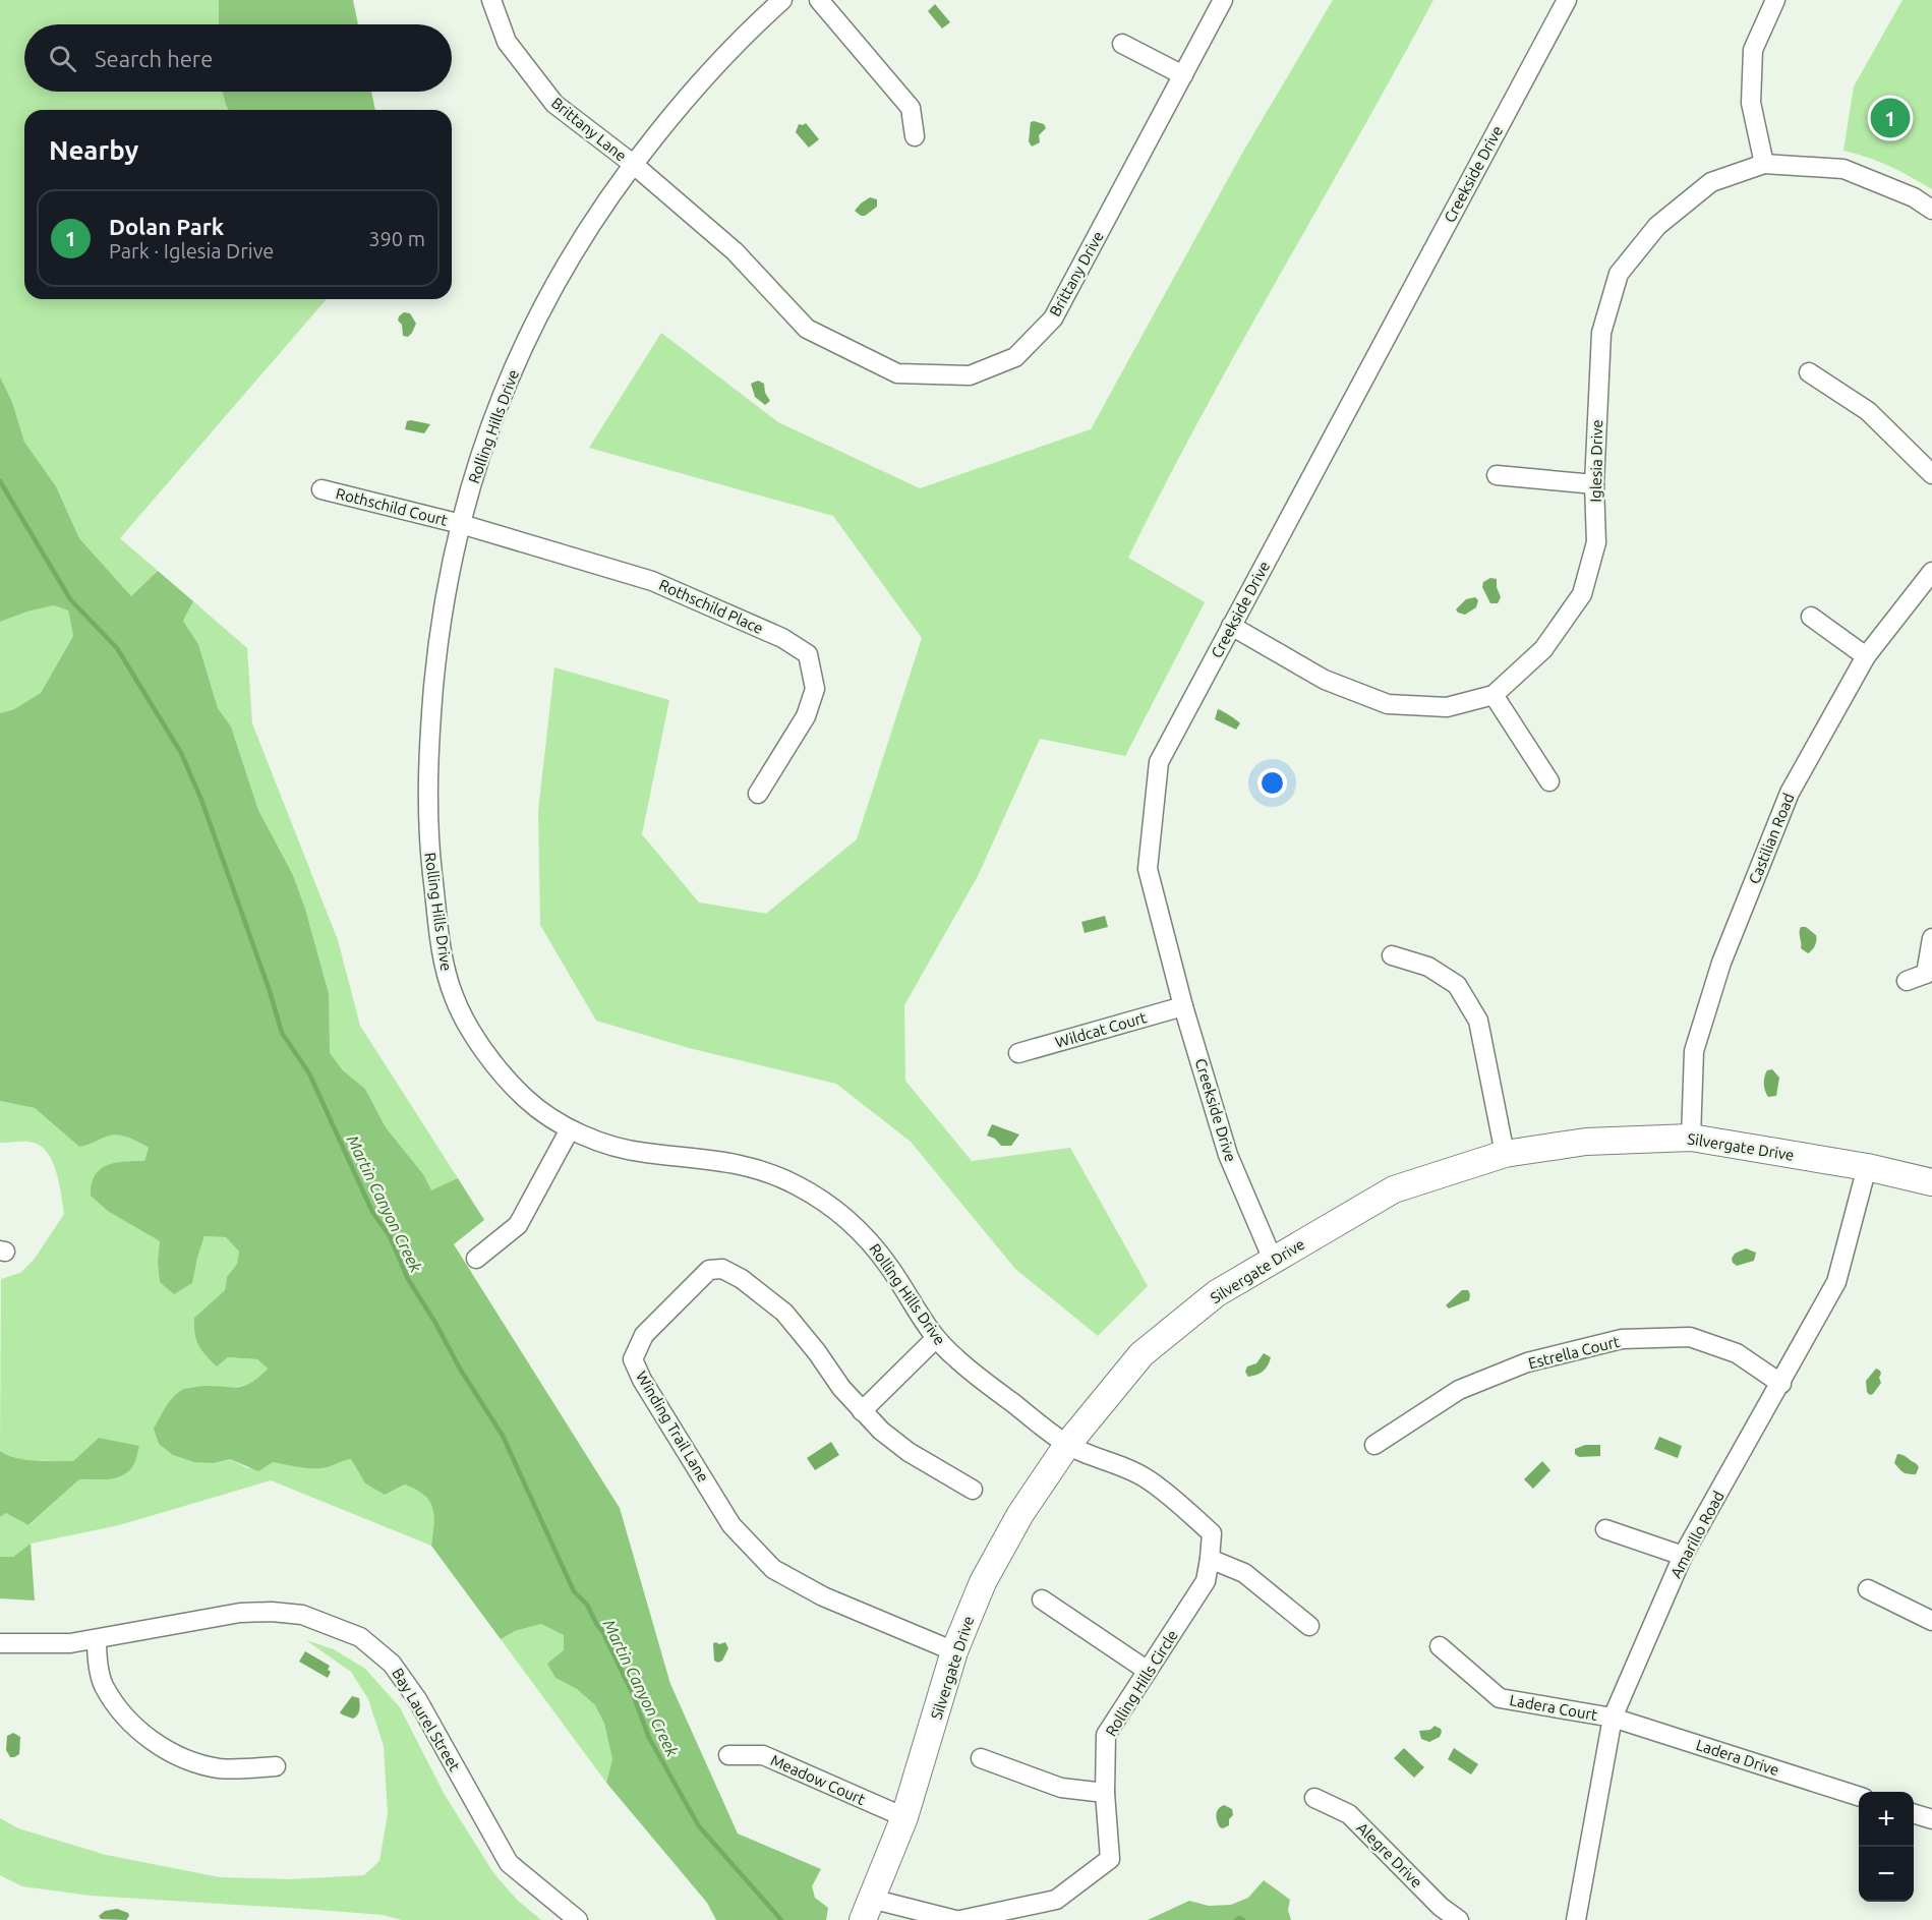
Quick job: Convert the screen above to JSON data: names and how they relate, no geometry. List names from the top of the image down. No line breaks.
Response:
{"streets":{"street":["Brittany Lane","Creekside Drive","Brittany Drive","Rolling Hills Drive","Iglesia Drive","Rothschild Court","Rothschild Place","Castilian Road","Wildcat Court","Silvergate Drive","Estrella Court","Winding Trail Lane","Amarillo Road","Rolling Hills Circle","Ladera Court","Bay Laurel Street","Ladera Drive","Meadow Court","Alegre Drive"]},"crossings":[["Brittany Lane","Brittany Drive"],["Brittany Lane","Rolling Hills Drive"],["Creekside Drive","Iglesia Drive"],["Creekside Drive","Wildcat Court"],["Creekside Drive","Silvergate Drive"],["Brittany Drive","Rolling Hills Drive"],["Rolling Hills Drive","Rothschild Court"],["Rolling Hills Drive","Rothschild Place"],["Rolling Hills Drive","Silvergate Drive"],["Rolling Hills Drive","Rolling Hills Circle"],["Rothschild Court","Rothschild Place"],["Castilian Road","Silvergate Drive"],["Silvergate Drive","Winding Trail Lane"],["Silvergate Drive","Amarillo Road"],["Silvergate Drive","Meadow Court"],["Estrella Court","Amarillo Road"],["Amarillo Road","Ladera Court"],["Amarillo Road","Ladera Drive"],["Ladera Court","Ladera Drive"]],"water":["Martin Canyon Creek"],"page":{"search":"Search here","pins":"1","heading":"Nearby","list":[{"mark":"1","name":"Dolan Park","note":"Park · Iglesia Drive","value":"390 m"}],"map_buttons":["+","−"]}}
